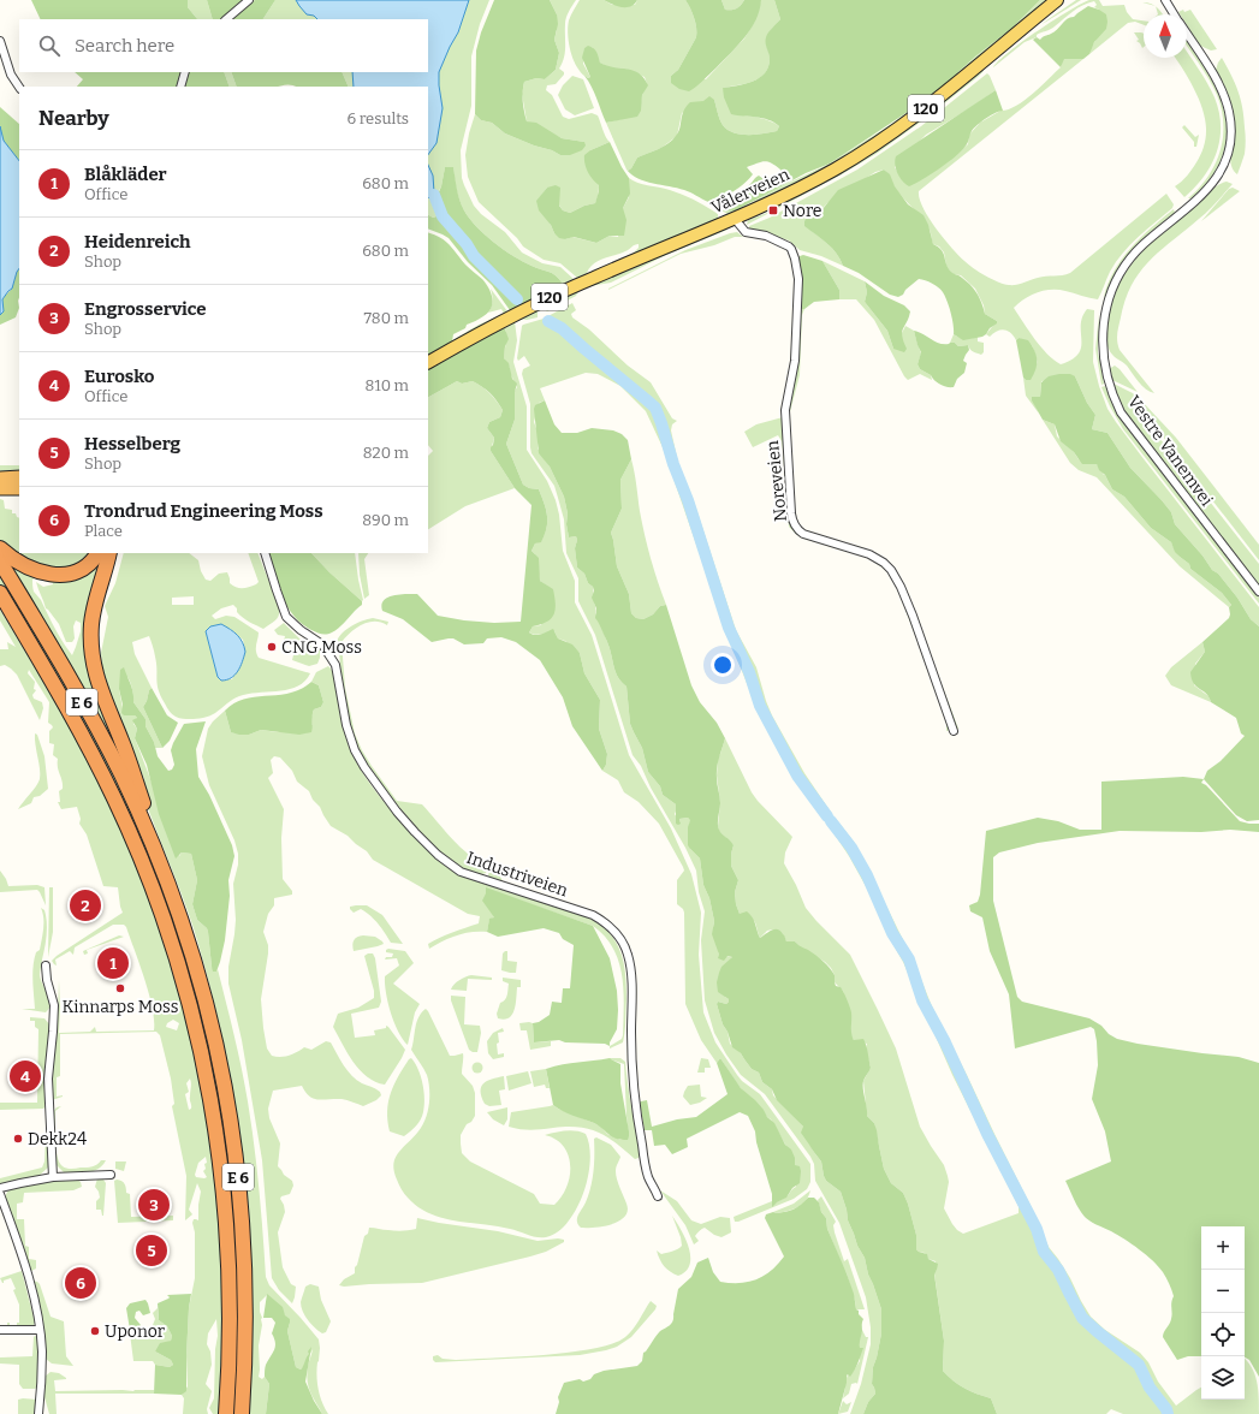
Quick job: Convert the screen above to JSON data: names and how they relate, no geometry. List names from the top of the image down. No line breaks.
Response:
{"streets":{"highway":["E 6"],"main road":["120","Vålerveien"],"street":["Vestre Vanemvei","Noreveien","Industriveien"]},"crossings":[["Vålerveien","Noreveien"]],"places":{"transit":["Nore"],"other":["CNG Moss","Kinnarps Moss","Dekk24","Uponor"]},"north":"top","page":{"search":"Search here","heading":["Nearby","6 results"],"list":[{"mark":"1","name":"Blåkläder","note":"Office","value":"680 m"},{"mark":"2","name":"Heidenreich","note":"Shop","value":"680 m"},{"mark":"3","name":"Engrosservice","note":"Shop","value":"780 m"},{"mark":"4","name":"Eurosko","note":"Office","value":"810 m"},{"mark":"5","name":"Hesselberg","note":"Shop","value":"820 m"},{"mark":"6","name":"Trondrud Engineering Moss","note":"Place","value":"890 m"}],"pins":["2","1","4","3","5","6"],"map_buttons":["+","−"]}}
